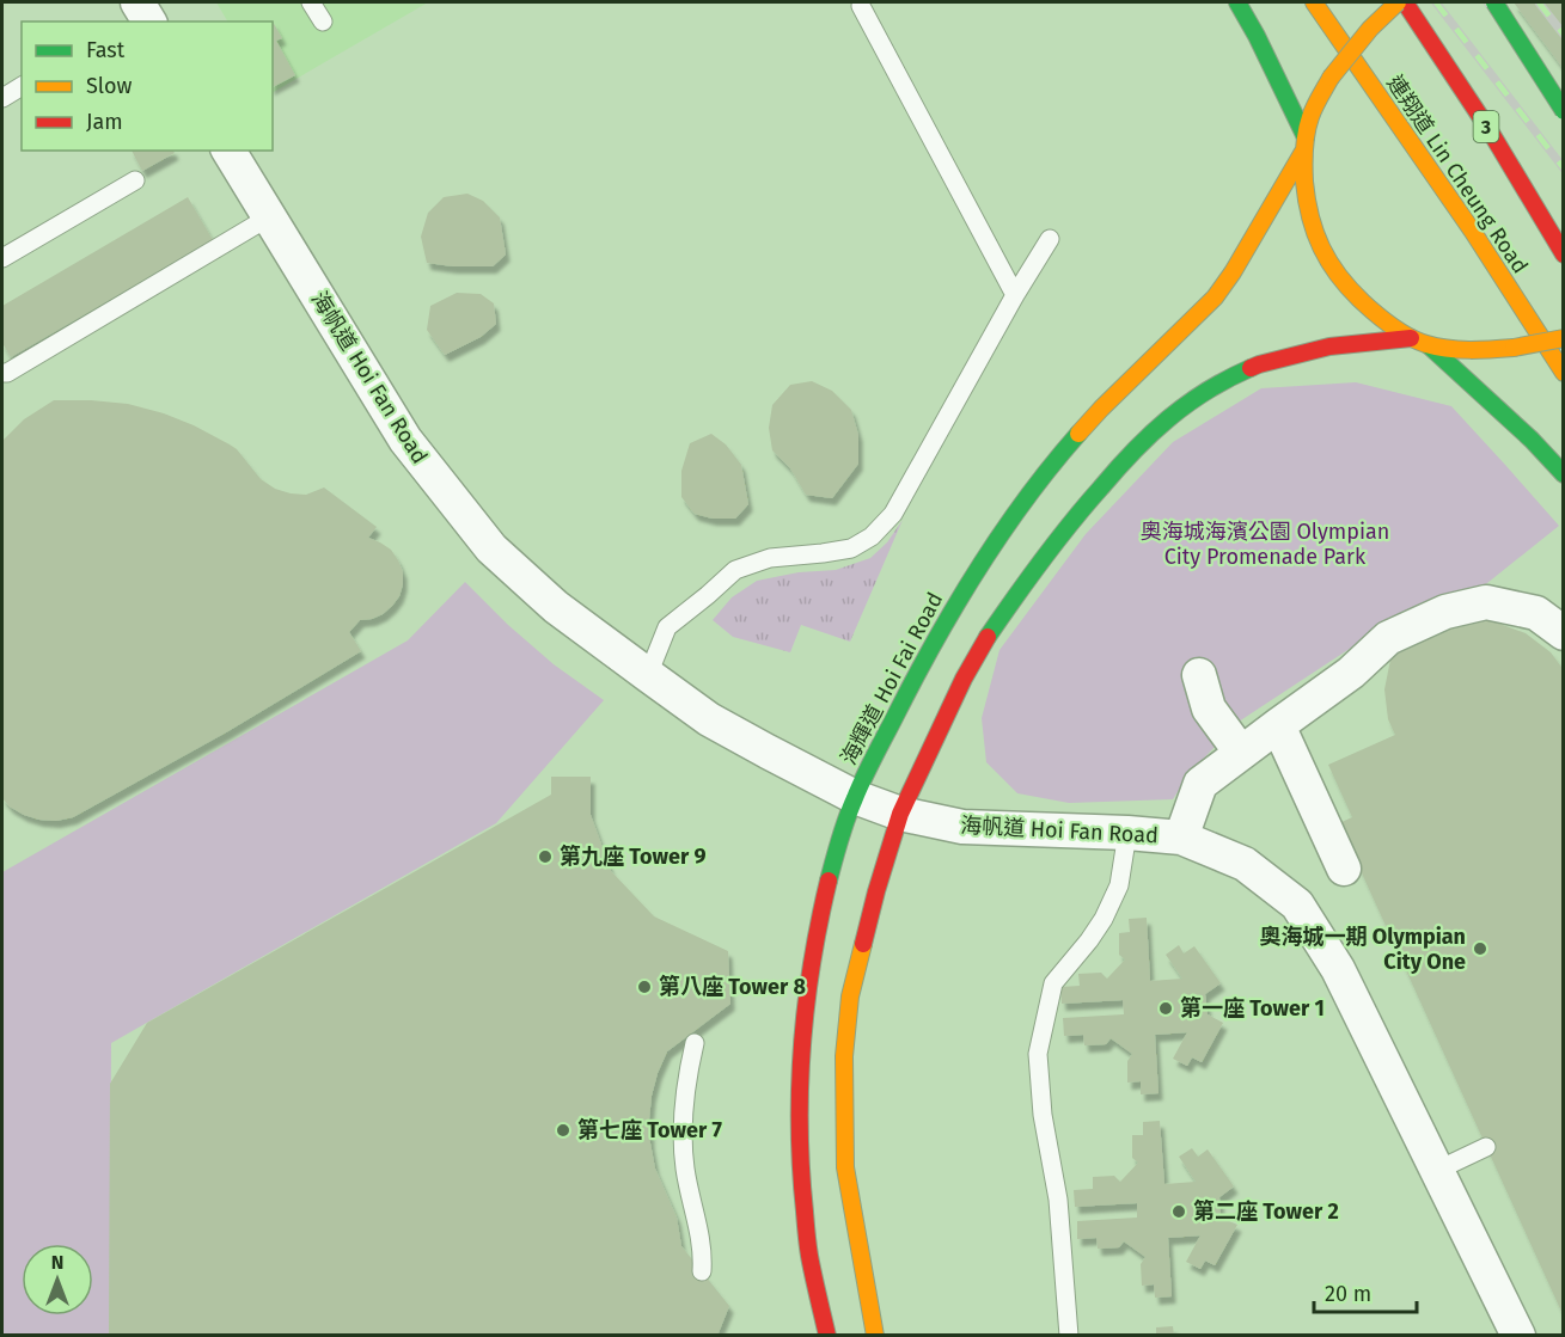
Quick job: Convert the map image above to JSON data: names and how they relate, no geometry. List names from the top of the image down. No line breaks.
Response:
{"streets":{"main road":["3","連翔道 Lin Cheung Road","海輝道 Hoi Fai Road"],"street":["海帆道 Hoi Fan Road"]},"crossings":[["海帆道 Hoi Fan Road","海輝道 Hoi Fai Road"]],"parks":["奧海城海濱公園 Olympian City Promenade Park"],"places":["第九座 Tower 9","奧海城一期 Olympian City One","第八座 Tower 8","第一座 Tower 1","第七座 Tower 7","第二座 Tower 2"],"legend":["Fast","Slow","Jam"],"scale_bar":"20 m","north":"top"}
